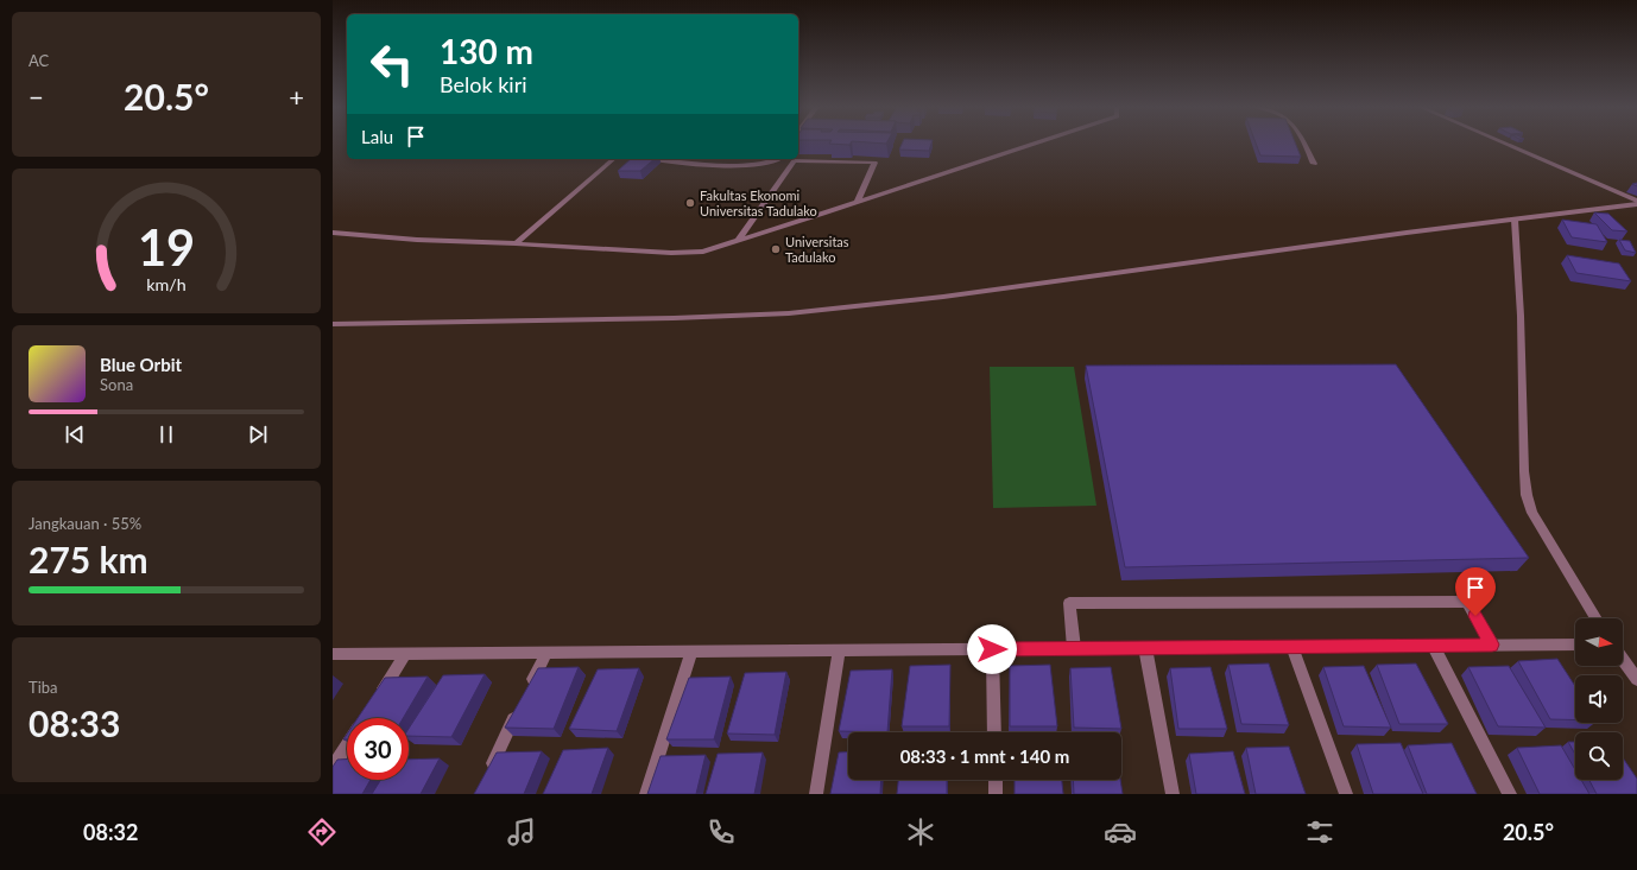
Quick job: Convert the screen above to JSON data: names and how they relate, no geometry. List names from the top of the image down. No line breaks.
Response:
{"places":["Fakultas Ekonomi Universitas Tadulako","Universitas Tadulako"],"north":"right","page":{"tile":["AC",["Jangkauan · 55%","275 km"],["Tiba","08:33"]],"turn":["130 m","Belok kiri"],"heat":["−","20.5°","+"],"then":"Lalu","song":["Blue Orbit","Sona"],"limit":"30","trip":"08:33 · 1 mnt · 140 m","tabs":["08:32","20.5°"],"gauge":["19","km/h"]}}
